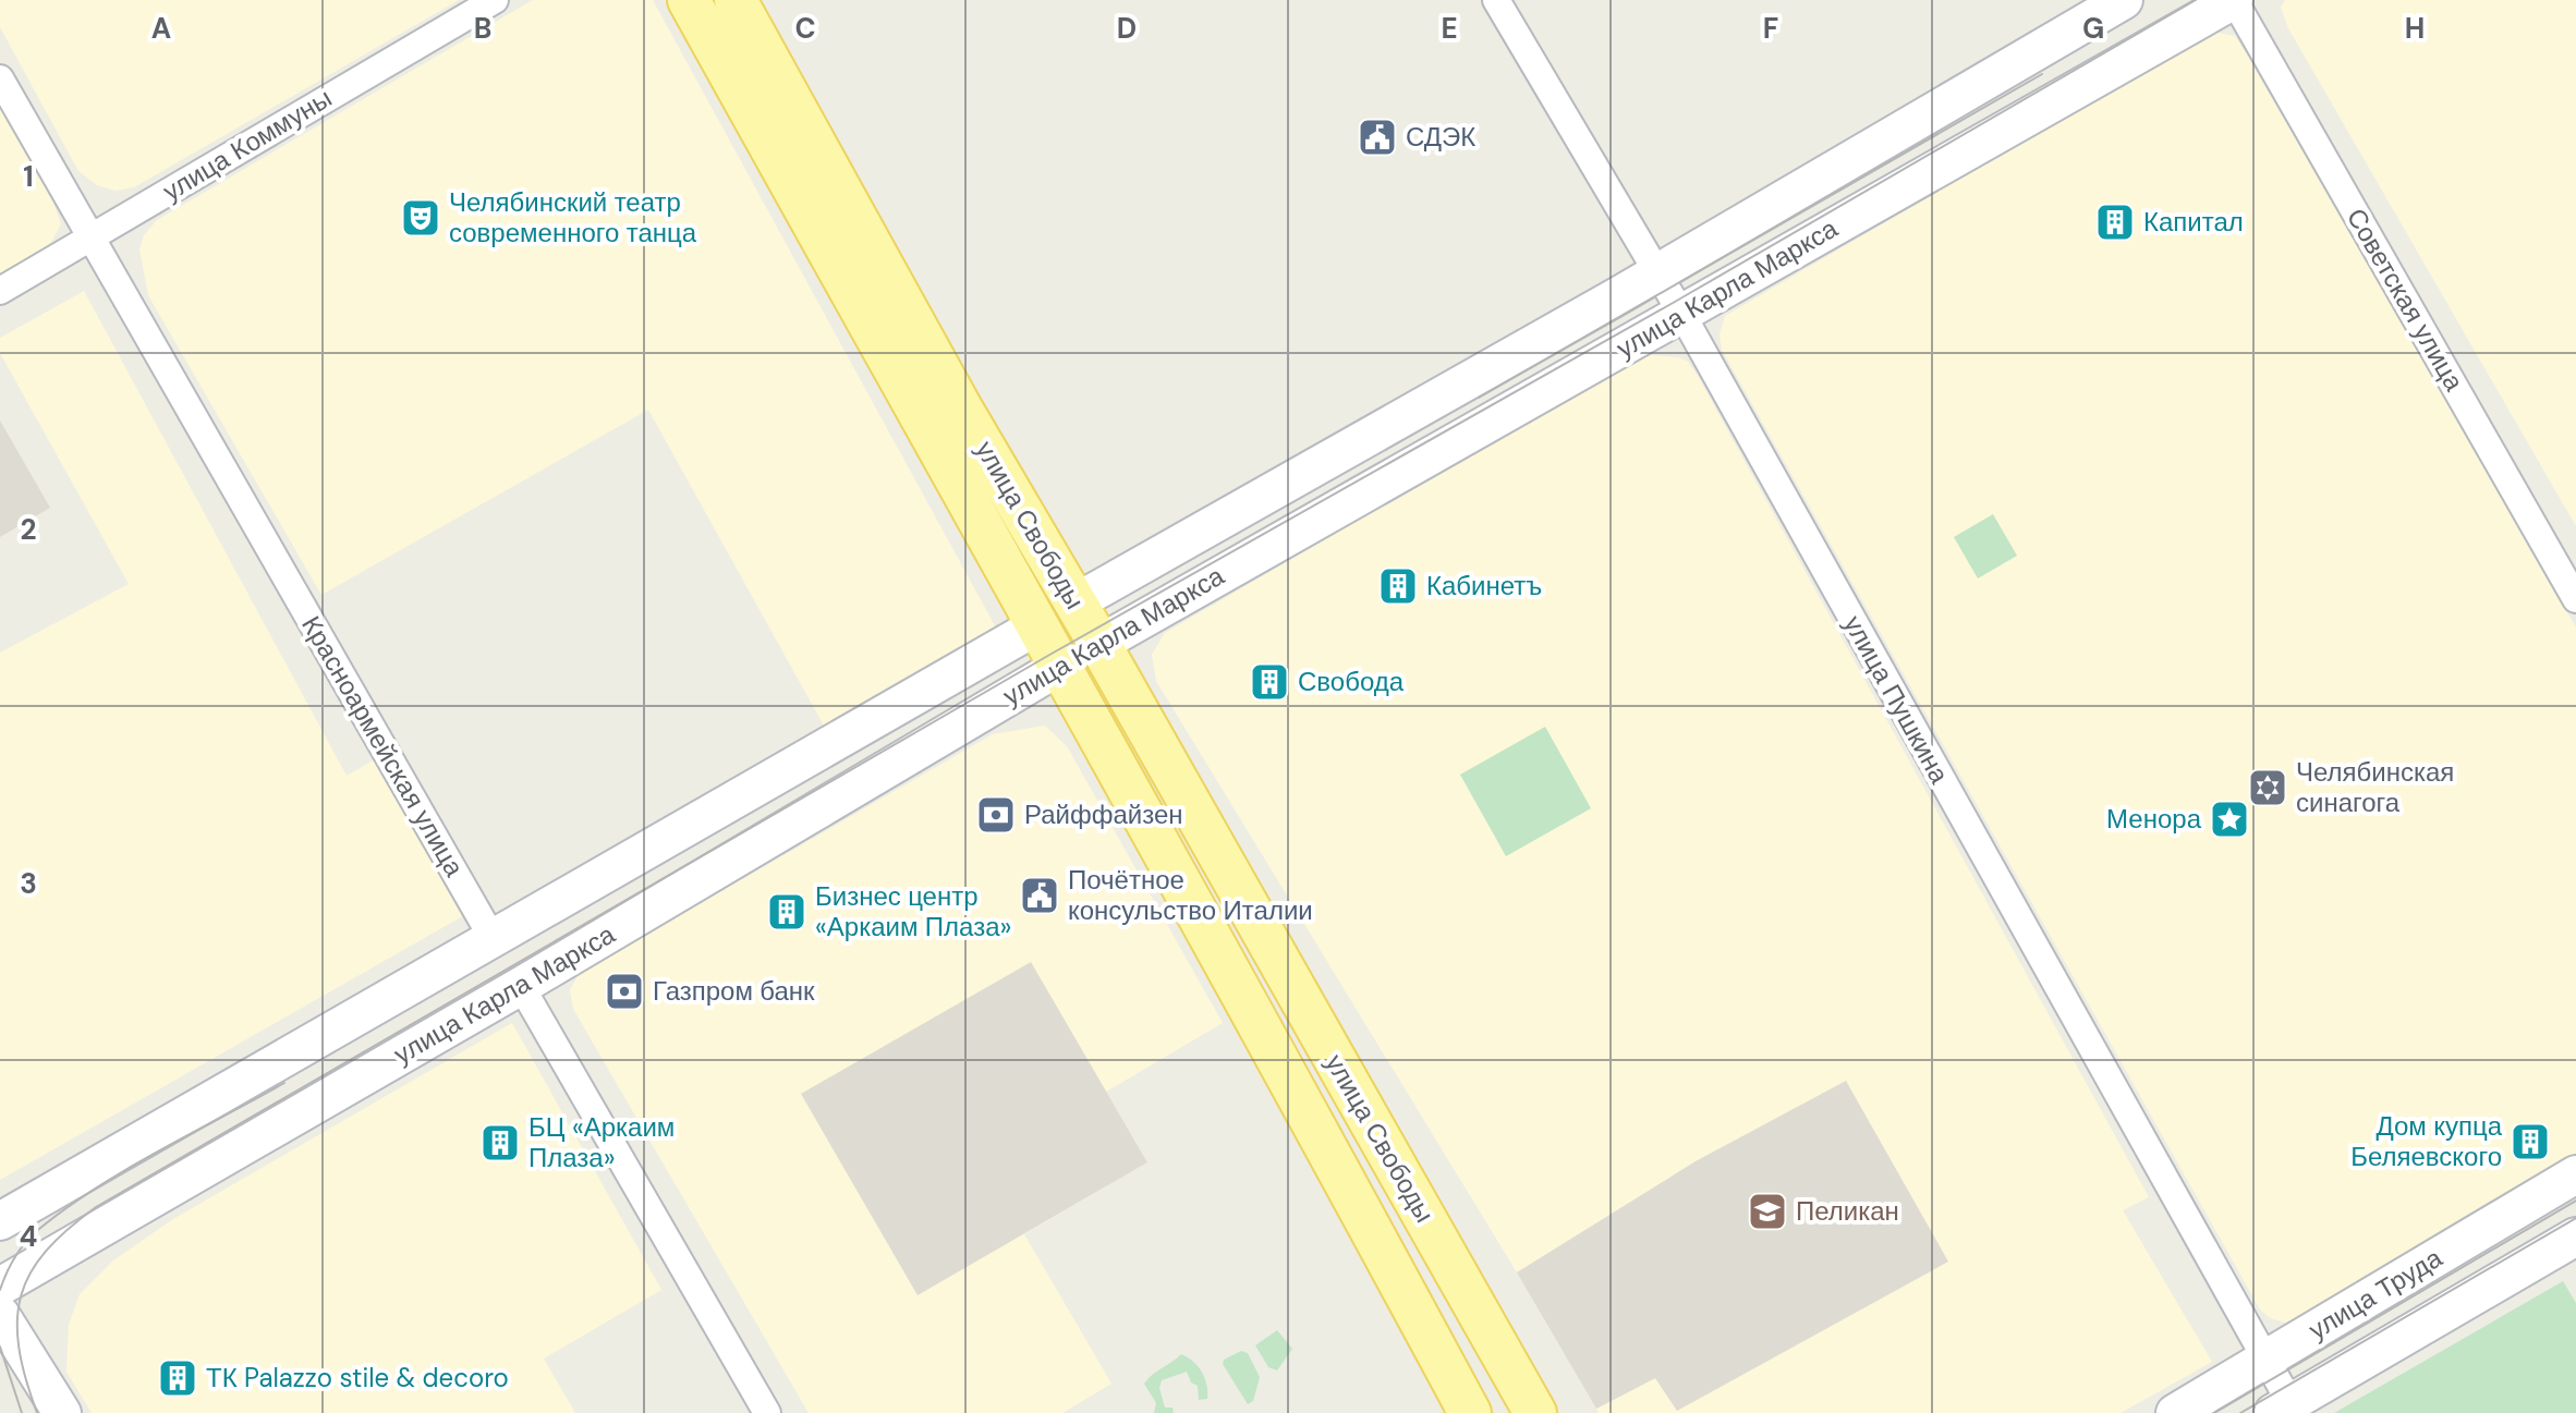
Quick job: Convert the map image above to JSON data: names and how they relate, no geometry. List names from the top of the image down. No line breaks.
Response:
{"streets":{"main road":["улица Карла Маркса","улица Свободы"],"street":["улица Коммуны","Советская улица","улица Пушкина","Красноармейская улица","улица Труда"]},"crossings":[["улица Коммуны","Красноармейская улица"],["улица Карла Маркса","Советская улица"],["улица Карла Маркса","улица Свободы"],["улица Карла Маркса","улица Пушкина"],["улица Карла Маркса","Красноармейская улица"],["улица Пушкина","улица Труда"]],"places":{"public building":["СДЭК","Почётное консульство Италии"],"theatre":["Челябинский театр современного танца"],"building":["Капитал","Кабинетъ","Свобода","Бизнес центр «Аркаим Плаза»","Дом купца Беляевского","БЦ «Аркаим Плаза»","ТК Palazzo stile & decoro"],"synagogue":["Челябинская синагога"],"bank":["Райффайзен","Газпром банк"],"place":["Менора"],"school or university":["Пеликан"]},"grid":{"columns":["A","B","C","D","E","F","G","H"],"rows":["1","2","3","4"]}}
